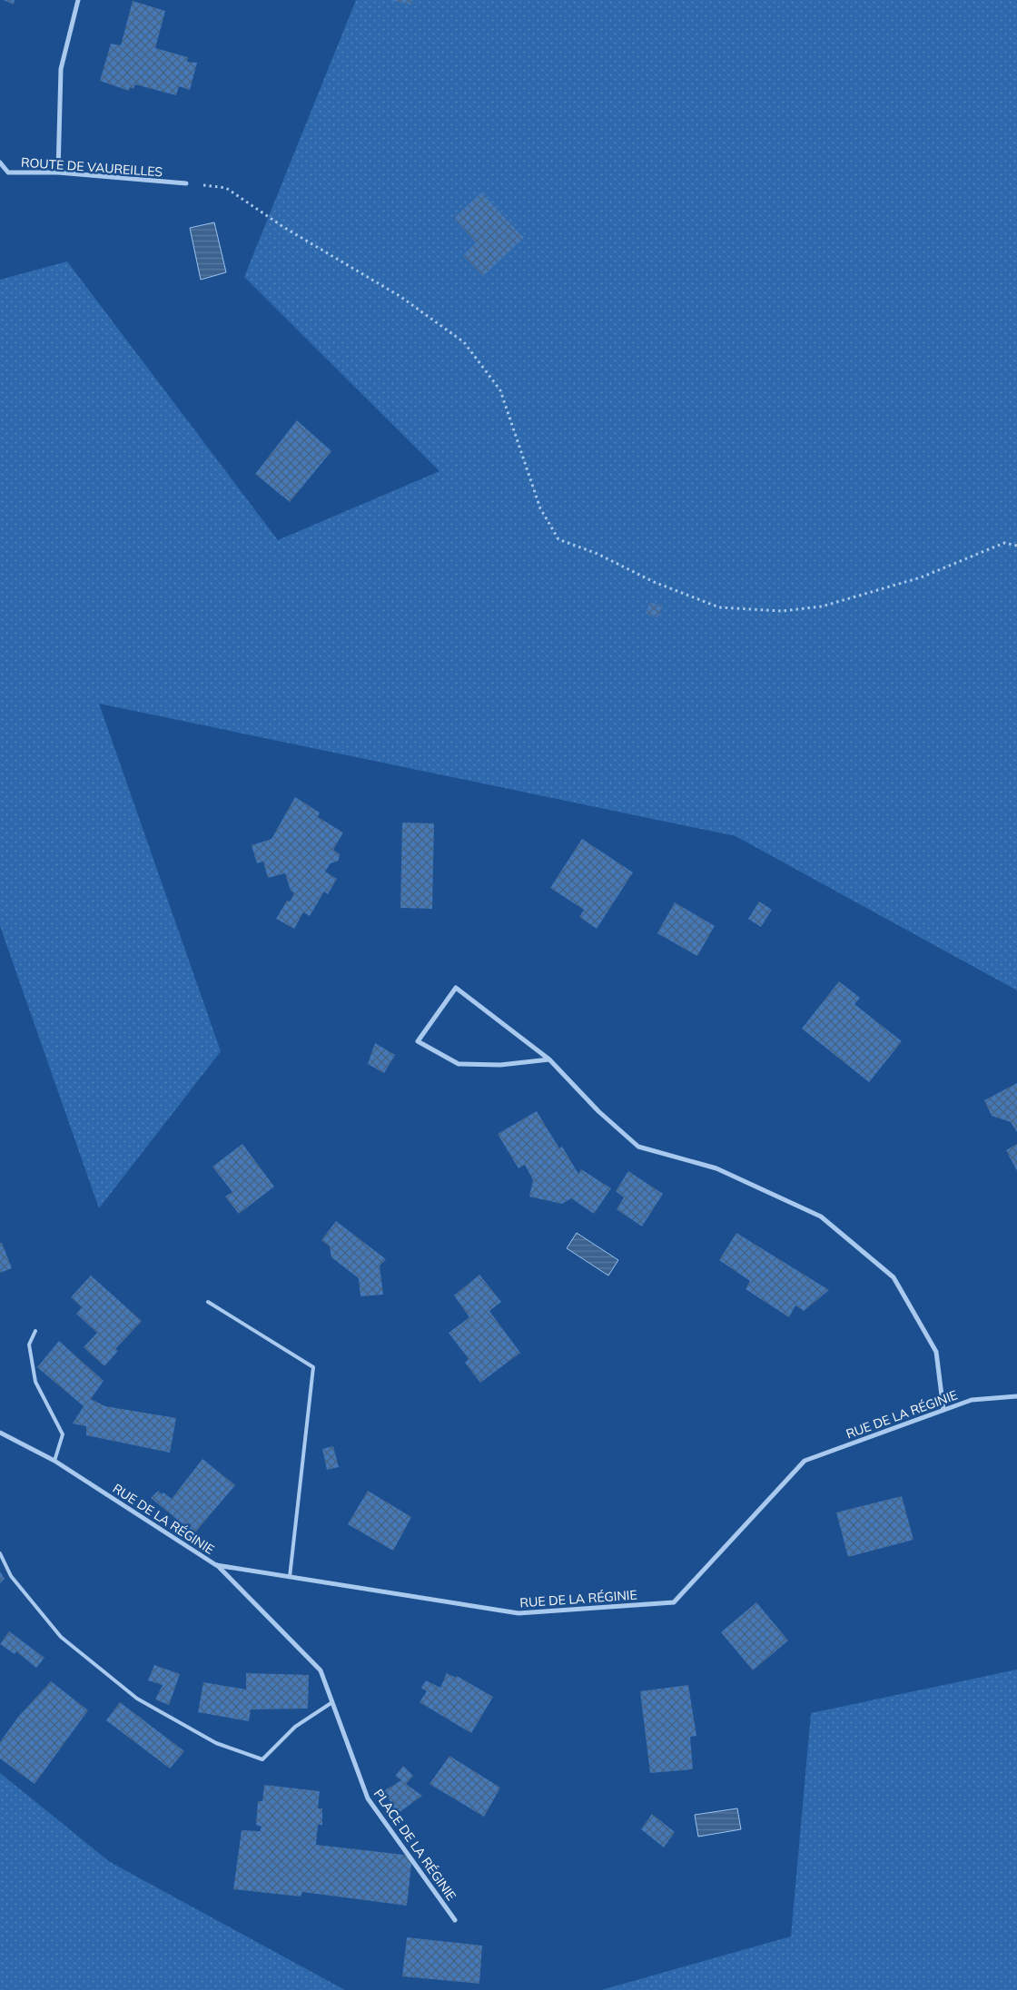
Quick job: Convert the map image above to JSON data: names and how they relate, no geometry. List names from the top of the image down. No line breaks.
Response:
{"streets":{"street":["ROUTE DE VAUREILLES","RUE DE LA RÉGINIE","PLACE DE LA RÉGINIE"]},"crossings":[["RUE DE LA RÉGINIE","PLACE DE LA RÉGINIE"]]}
